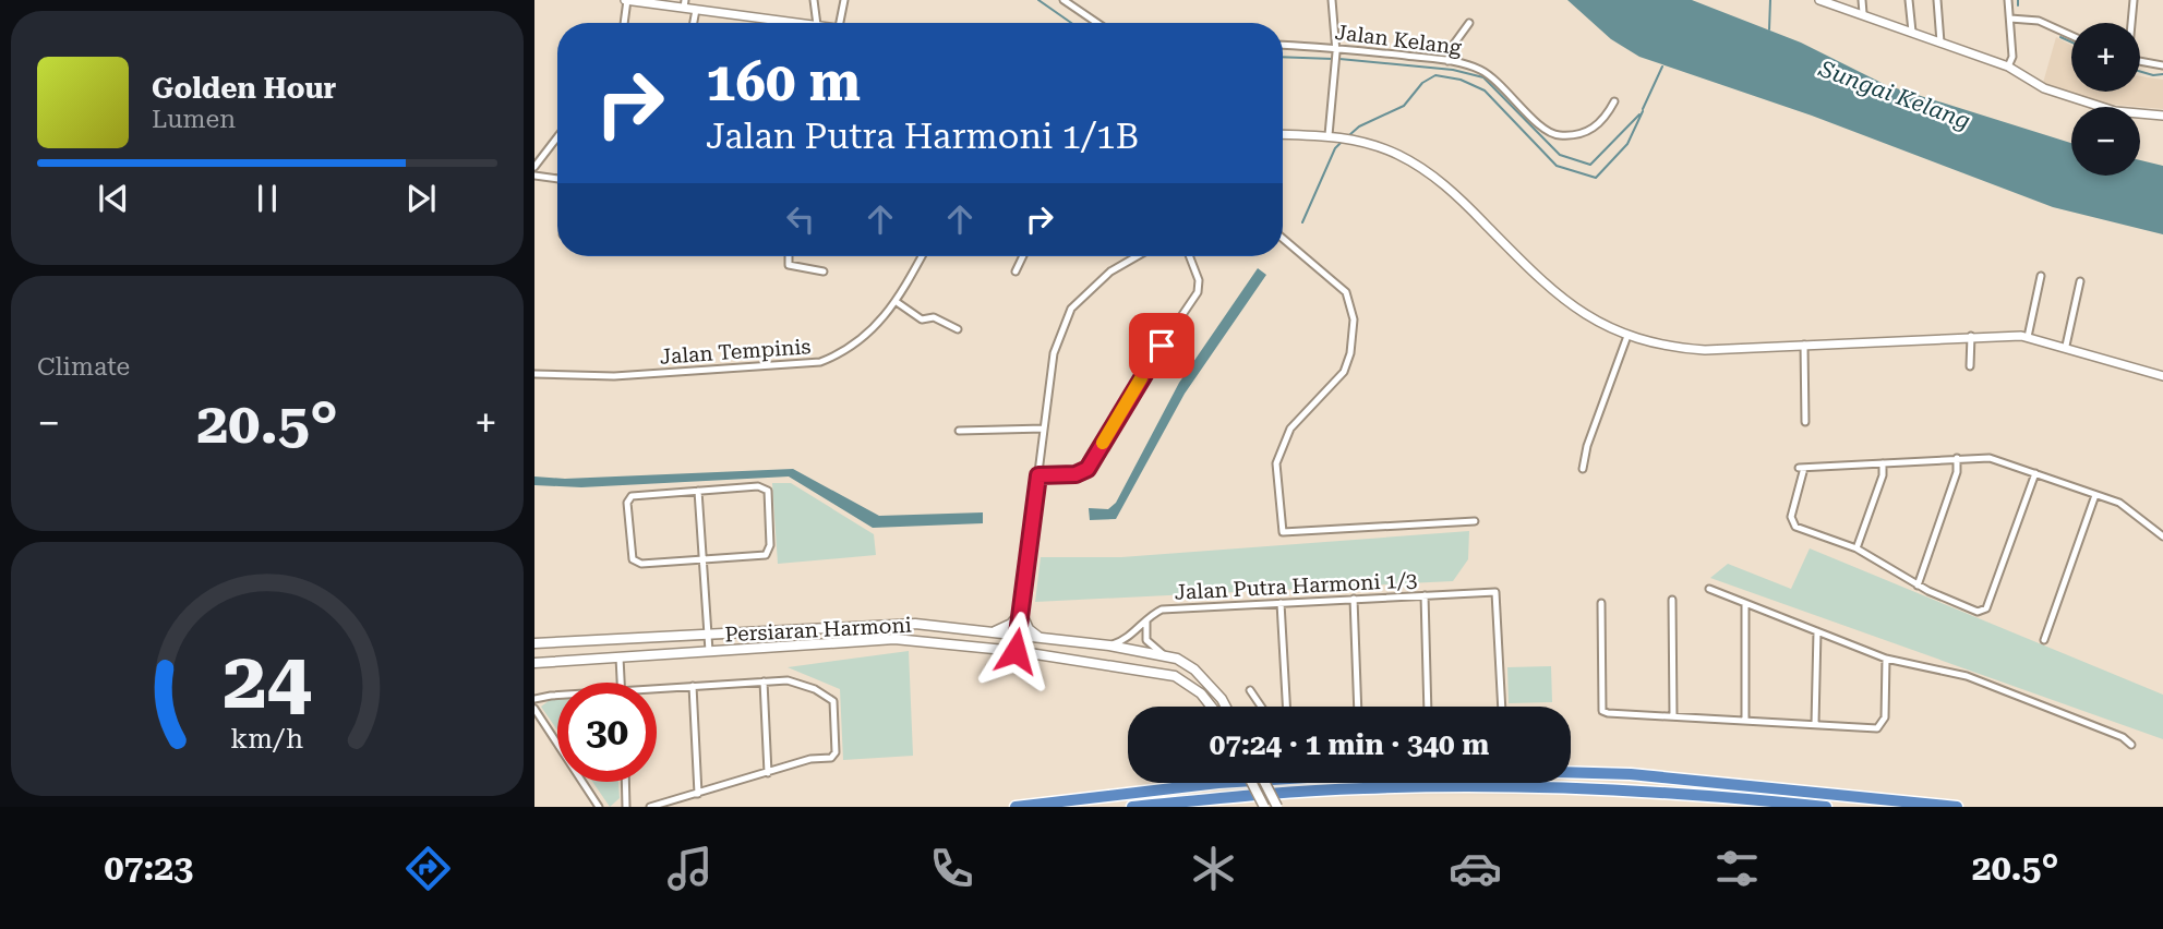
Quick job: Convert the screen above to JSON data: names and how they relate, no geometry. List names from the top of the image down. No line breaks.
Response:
{"streets":{"main road":["Persiaran Harmoni"],"street":["Jalan Kelang","Jalan Tempinis","Jalan Putra Harmoni 1/3"]},"crossings":[["Jalan Putra Harmoni 1/3","Persiaran Harmoni"]],"water":["Sungai Kelang"],"page":{"map_buttons":["+","−"],"turn":["160 m","Jalan Putra Harmoni 1/1B"],"song":["Golden Hour","Lumen"],"tile":"Climate","heat":["−","20.5°","+"],"limit":"30","trip":"07:24 · 1 min · 340 m","tabs":["07:23","20.5°"],"gauge":["24","km/h"]}}
